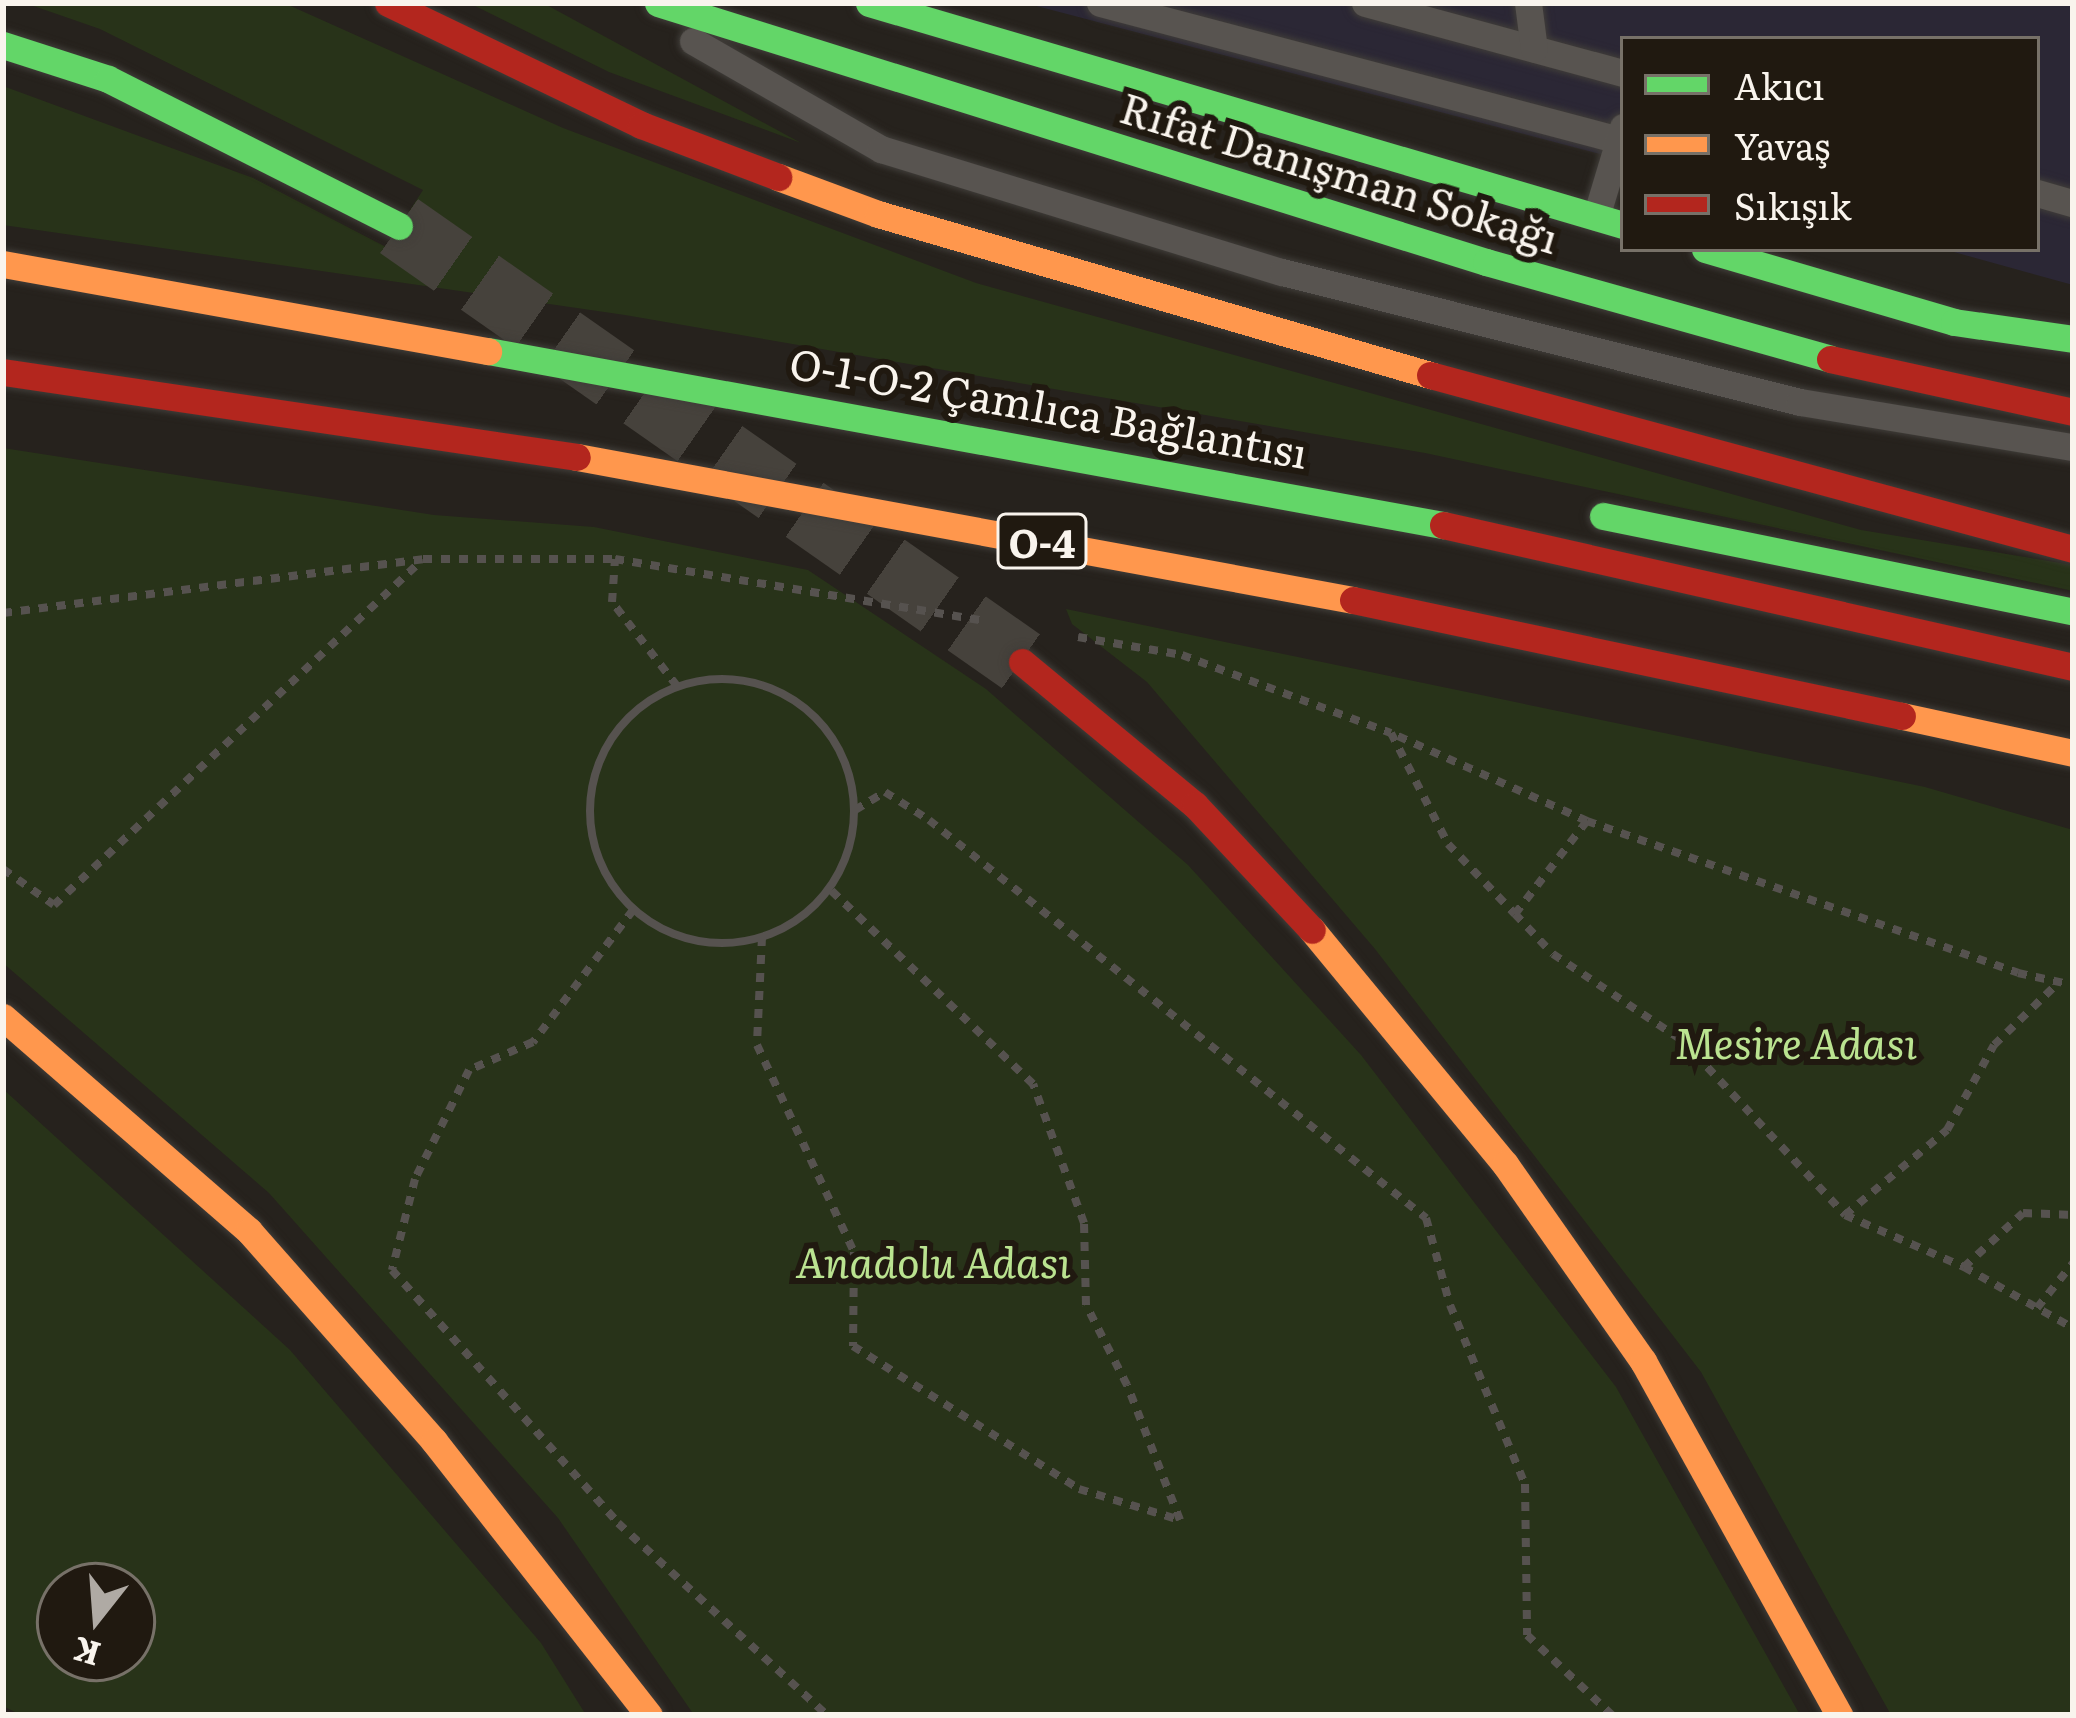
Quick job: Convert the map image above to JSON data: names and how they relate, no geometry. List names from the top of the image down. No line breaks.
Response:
{"streets":{"main road":["Rıfat Danışman Sokağı","O-1-O-2 Çamlıca Bağlantısı","O-4"]},"parks":["Mesire Adası","Anadolu Adası"],"legend":["Akıcı","Yavaş","Sıkışık"],"north":"bottom"}
